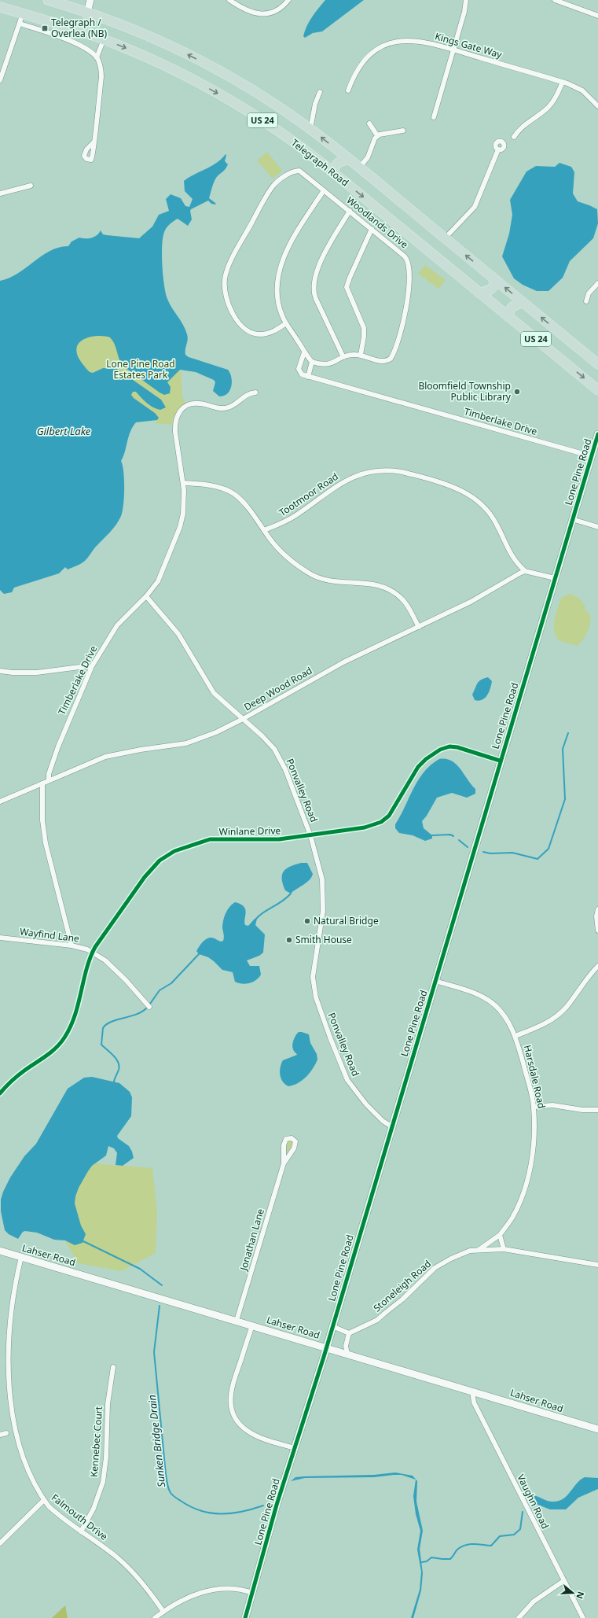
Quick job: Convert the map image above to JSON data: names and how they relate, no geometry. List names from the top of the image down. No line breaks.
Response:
{"streets":{"highway":["US 24","Telegraph Road"],"street":["Kings Gate Way","Woodlands Drive","Timberlake Drive","Lone Pine Road","Tootmoor Road","Deep Wood Road","Ponvalley Road","Winlane Drive","Wayfind Lane","Harsdale Road","Jonathan Lane","Lahser Road","Stoneleigh Road","Kennebec Court","Vaughn Road","Falmouth Drive"]},"crossings":[["Timberlake Drive","Lone Pine Road"],["Timberlake Drive","Deep Wood Road"],["Timberlake Drive","Ponvalley Road"],["Lone Pine Road","Ponvalley Road"],["Lone Pine Road","Winlane Drive"],["Lone Pine Road","Harsdale Road"],["Lone Pine Road","Lahser Road"],["Tootmoor Road","Deep Wood Road"],["Deep Wood Road","Ponvalley Road"],["Ponvalley Road","Winlane Drive"],["Winlane Drive","Wayfind Lane"],["Harsdale Road","Stoneleigh Road"],["Jonathan Lane","Lahser Road"],["Lahser Road","Vaughn Road"],["Kennebec Court","Falmouth Drive"]],"water":["Gilbert Lake","Sunken Bridge Drain"],"parks":["Lone Pine Road Estates Park"],"places":{"transit":["Telegraph / Overlea (NB)"],"other":["Bloomfield Township Public Library","Natural Bridge","Smith House"]},"north":"right"}
